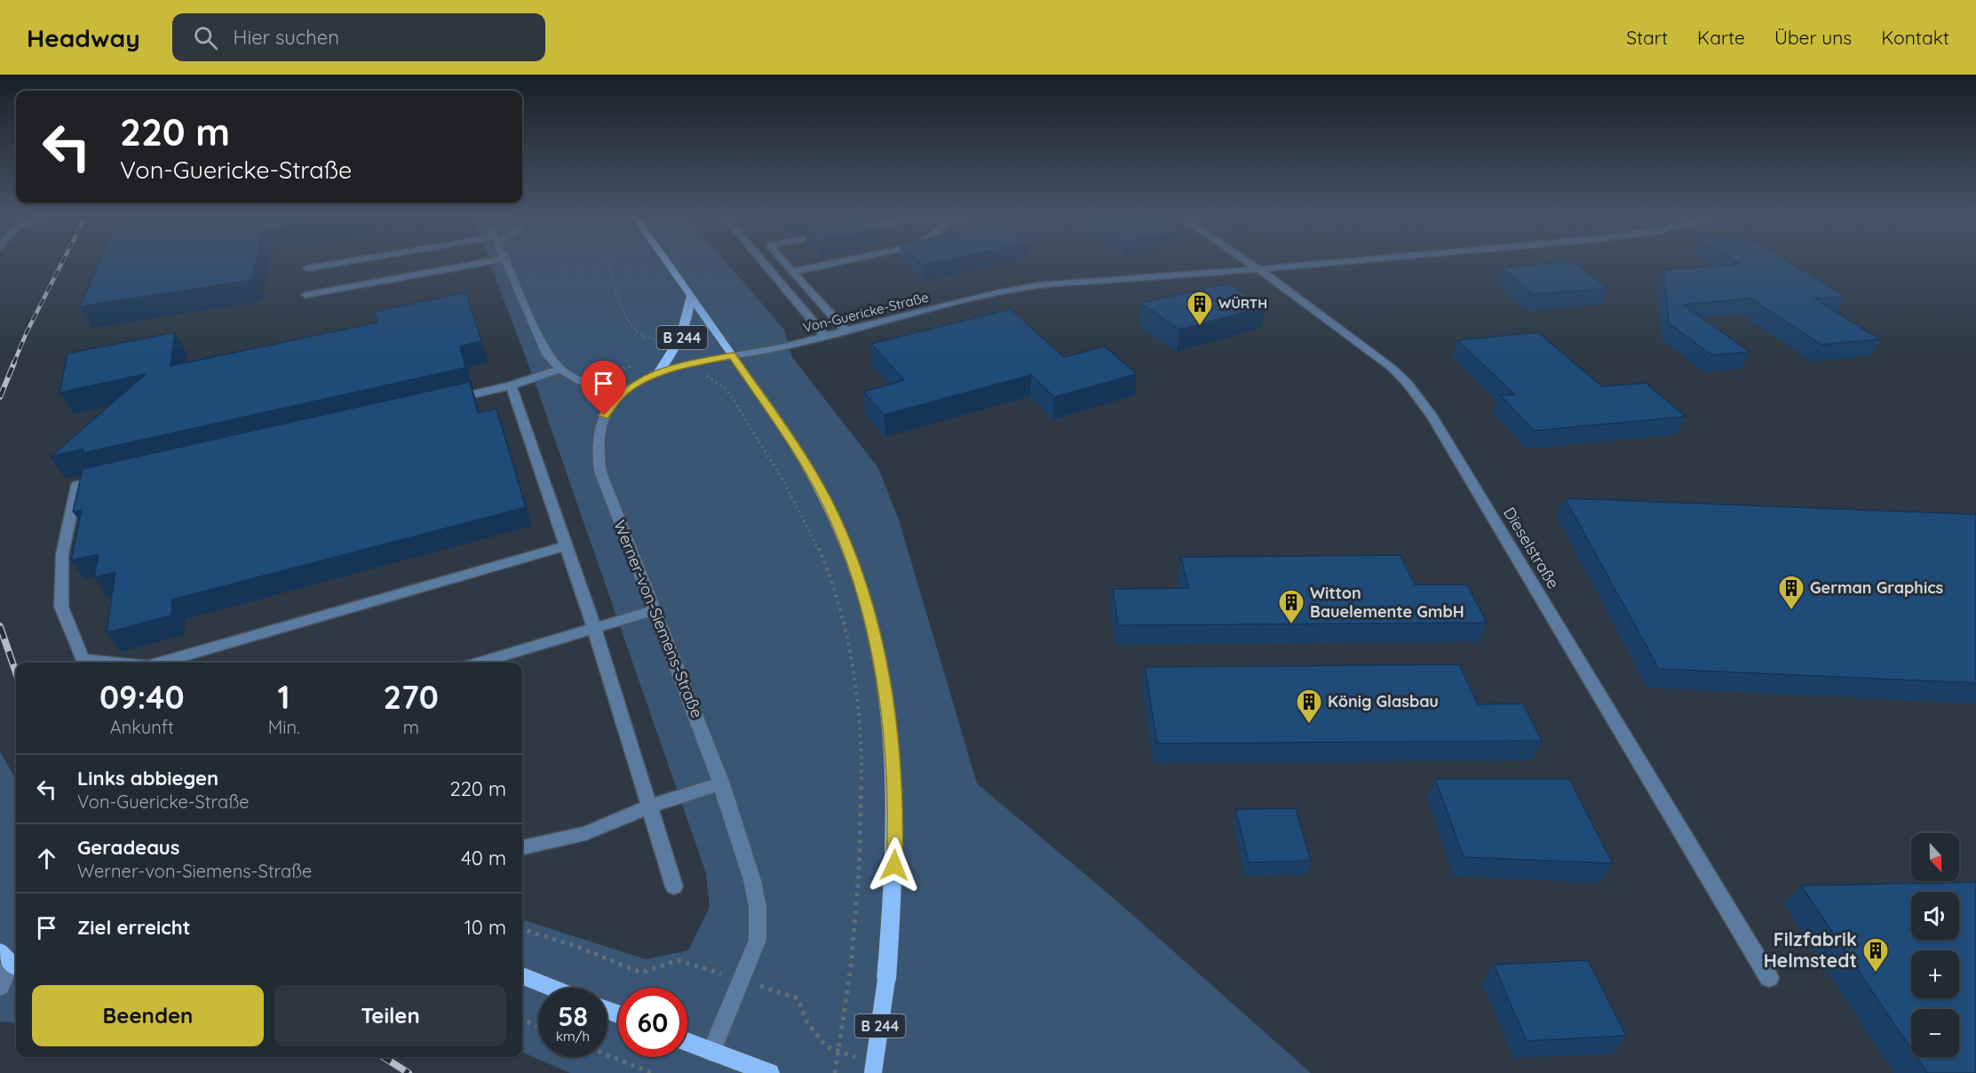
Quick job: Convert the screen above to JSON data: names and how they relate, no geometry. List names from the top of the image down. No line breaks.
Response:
{"streets":{"main road":["B 244"],"street":["Von-Guericke-Straße","Dieselstraße","Werner-von-Siemens-Straße"]},"crossings":[["Von-Guericke-Straße","B 244"],["Von-Guericke-Straße","Dieselstraße"],["Von-Guericke-Straße","Werner-von-Siemens-Straße"]],"places":{"building":["WÜRTH","German Graphics","Witton Bauelemente GmbH","König Glasbau","Filzfabrik Helmstedt"]},"north":"bottom","page":{"header":"Headway","search":"Hier suchen","nav":["Start","Karte","Über uns","Kontakt"],"turn":["220 m","Von-Guericke-Straße"],"eta":["09:40","Ankunft","1","Min.","270","m"],"list":[{"name":"Links abbiegen","note":"Von-Guericke-Straße","value":"220 m"},{"name":"Geradeaus","note":"Werner-von-Siemens-Straße","value":"40 m"},{"name":"Ziel erreicht","value":"10 m"}],"map_buttons":["+","−"],"buttons":["Beenden","Teilen"],"speed":"58 km/h","limit":"60"}}
